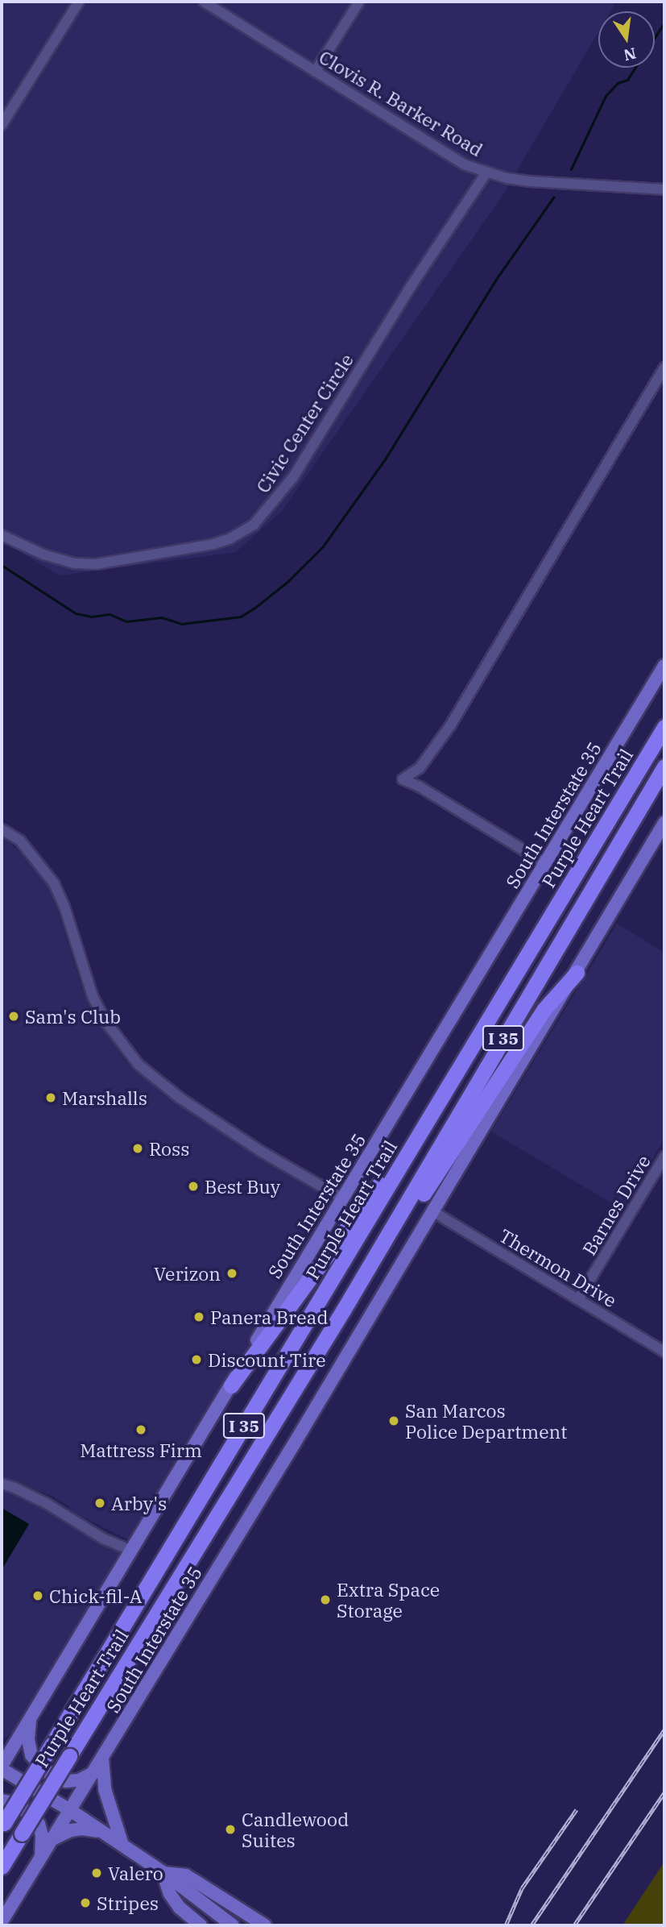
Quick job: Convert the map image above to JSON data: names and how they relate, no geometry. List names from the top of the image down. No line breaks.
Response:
{"streets":{"highway":["Purple Heart Trail","I 35"],"main road":["South Interstate 35"],"street":["Clovis R. Barker Road","Civic Center Circle","Barnes Drive","Thermon Drive"]},"crossings":[["Clovis R. Barker Road","Civic Center Circle"],["South Interstate 35","Thermon Drive"],["Barnes Drive","Thermon Drive"]],"places":["Sam's Club","Marshalls","Ross","Best Buy","Verizon","Panera Bread","Discount Tire","San Marcos Police Department","Mattress Firm","Arby's","Chick-fil-A","Extra Space Storage","Candlewood Suites","Valero","Stripes"],"north":"bottom"}
